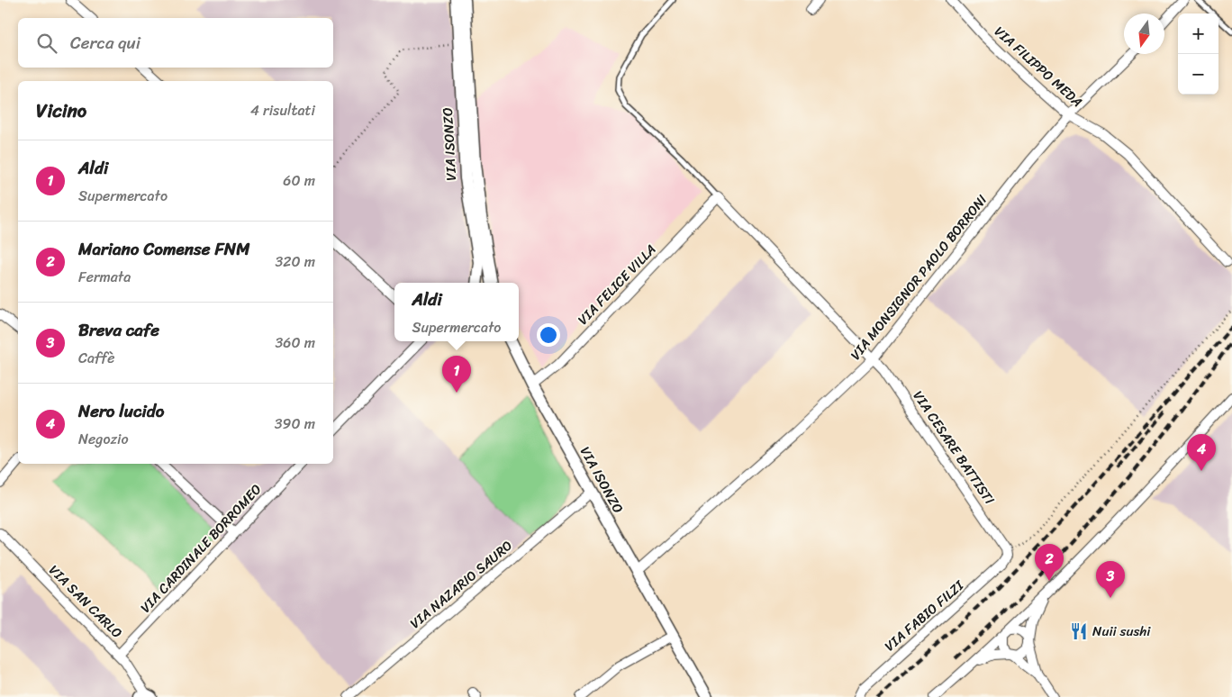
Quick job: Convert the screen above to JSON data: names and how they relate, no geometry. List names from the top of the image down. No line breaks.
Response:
{"streets":{"street":["VIA FILIPPO MEDA","VIA ISONZO","VIA MONSIGNOR PAOLO BORRONI","VIA FELICE VILLA","VIA CESARE BATTISTI","VIA CARDINALE BORROMEO","VIA NAZARIO SAURO","VIA SAN CARLO","VIA FABIO FILZI"]},"crossings":[["VIA FILIPPO MEDA","VIA MONSIGNOR PAOLO BORRONI"],["VIA ISONZO","VIA MONSIGNOR PAOLO BORRONI"],["VIA ISONZO","VIA FELICE VILLA"],["VIA ISONZO","VIA NAZARIO SAURO"],["VIA MONSIGNOR PAOLO BORRONI","VIA CESARE BATTISTI"],["VIA FELICE VILLA","VIA CESARE BATTISTI"],["VIA CESARE BATTISTI","VIA FABIO FILZI"],["VIA CARDINALE BORROMEO","VIA SAN CARLO"]],"places":{"restaurant":["Nuii sushi"]},"north":"bottom","page":{"map_buttons":["+","−"],"search":"Cerca qui","heading":["Vicino","4 risultati"],"list":[{"mark":"1","name":"Aldi","note":"Supermercato","value":"60 m"},{"mark":"2","name":"Mariano Comense FNM","note":"Fermata","value":"320 m"},{"mark":"3","name":"Breva cafe","note":"Caffè","value":"360 m"},{"mark":"4","name":"Nero lucido","note":"Negozio","value":"390 m"}],"popup":["Aldi","Supermercato"],"pins":["1","4","2","3"]}}
